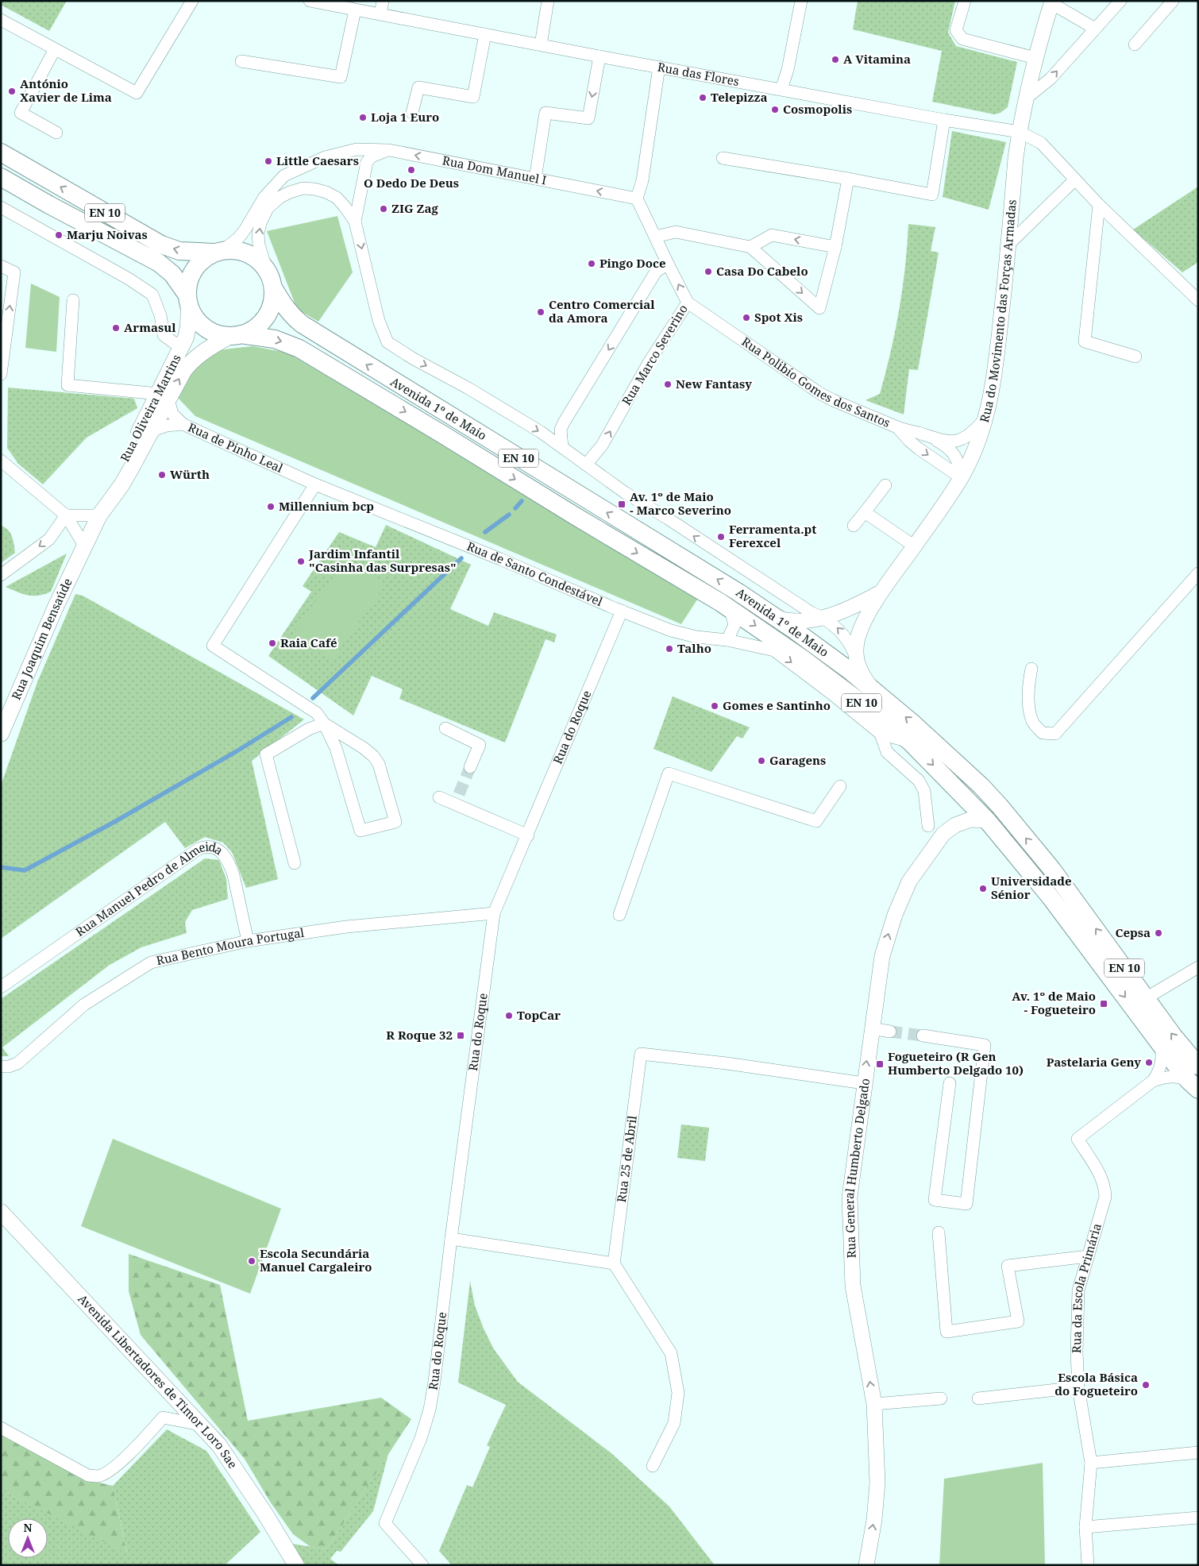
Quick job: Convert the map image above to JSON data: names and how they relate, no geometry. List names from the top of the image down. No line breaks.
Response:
{"streets":{"main road":["EN 10","Rua Oliveira Martins","Avenida 1º de Maio","Rua Joaquim Bensaúde","Avenida Libertadores de Timor Loro Sae"],"street":["Rua das Flores","Rua Dom Manuel I","Rua do Movimento das Forças Armadas","Rua Marco Severino","Rua Polibío Gomes dos Santos","Rua de Pinho Leal","Rua de Santo Condestável","Rua do Roque","Rua Manuel Pedro de Almeida","Rua Bento Moura Portugal","Rua 25 de Abril","Rua General Humberto Delgado","Rua da Escola Primária"]},"crossings":[["Rua das Flores","Rua do Movimento das Forças Armadas"],["Rua Dom Manuel I","EN 10"],["Rua Dom Manuel I","Rua Oliveira Martins"],["Rua Dom Manuel I","Avenida 1º de Maio"],["EN 10","Rua Oliveira Martins"],["EN 10","Avenida 1º de Maio"],["Rua do Movimento das Forças Armadas","Rua Polibío Gomes dos Santos"],["Rua Marco Severino","Rua Polibío Gomes dos Santos"],["Rua Marco Severino","Avenida 1º de Maio"],["Rua Oliveira Martins","Avenida 1º de Maio"],["Rua Oliveira Martins","Rua de Pinho Leal"],["Rua Oliveira Martins","Rua Joaquim Bensaúde"],["Avenida 1º de Maio","Rua General Humberto Delgado"],["Avenida 1º de Maio","Rua da Escola Primária"],["Rua de Pinho Leal","Rua de Santo Condestável"],["Rua de Santo Condestável","Rua do Roque"],["Rua do Roque","Rua Bento Moura Portugal"],["Rua Manuel Pedro de Almeida","Rua Bento Moura Portugal"],["Rua 25 de Abril","Rua General Humberto Delgado"]],"one_way":["Rua Dom Manuel I","Rua General Humberto Delgado"],"places":{"other":["A Vitamina","António Xavier de Lima","Telepizza","Cosmopolis","Loja 1 Euro","Little Caesars","O Dedo De Deus","ZIG Zag","Marju Noivas","Pingo Doce","Casa Do Cabelo","Centro Comercial da Amora","Spot Xis","Armasul","New Fantasy","Würth","Millennium bcp","Ferramenta.pt Ferexcel","Jardim Infantil \"Casinha das Surpresas\"","Raia Café","Talho","Gomes e Santinho","Garagens","Universidade Sénior","Cepsa","TopCar","Pastelaria Geny","Escola Secundária Manuel Cargaleiro","Escola Básica do Fogueteiro"],"transit":["Av. 1º de Maio - Marco Severino","Av. 1º de Maio - Fogueteiro","R Roque 32","Fogueteiro (R Gen Humberto Delgado 10)"]},"north":"top"}
